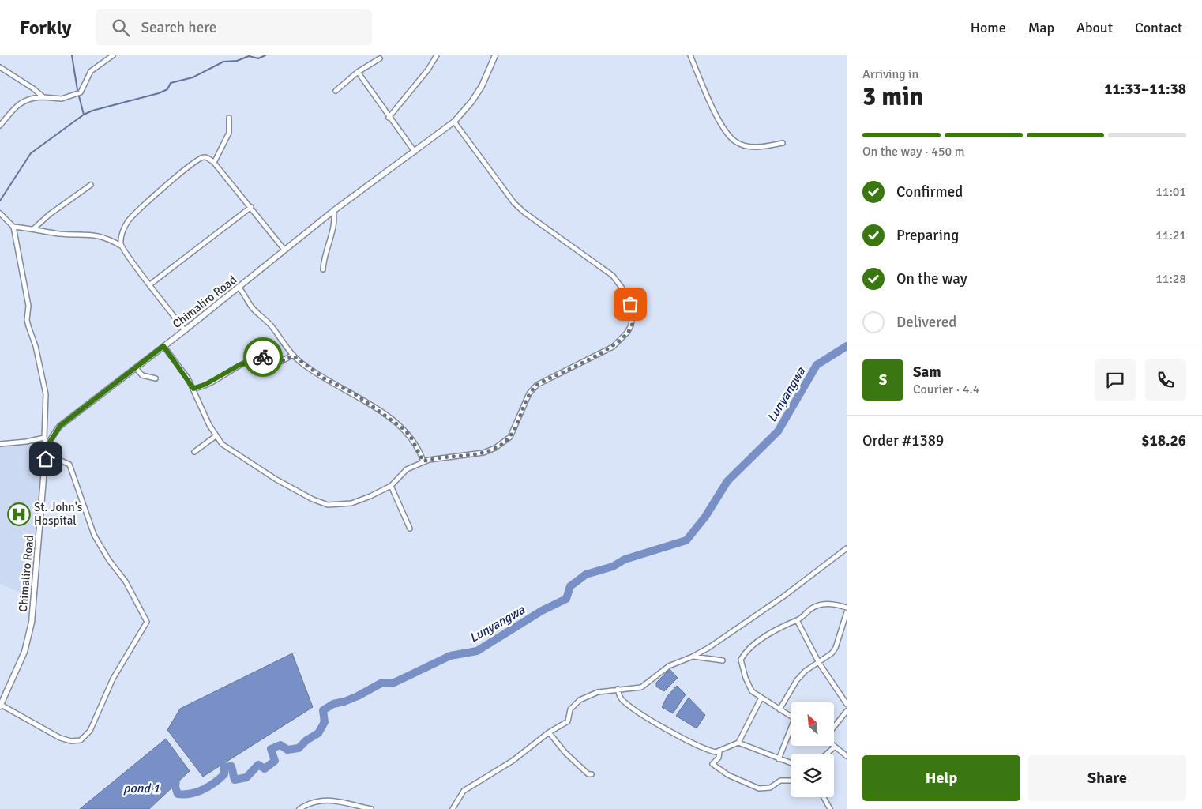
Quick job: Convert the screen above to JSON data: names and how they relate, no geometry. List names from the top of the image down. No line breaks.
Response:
{"streets":{"street":["Chimaliro Road"]},"water":["Lunyangwa","pond 1"],"places":{"hospital":["St. John's Hospital"]},"north":"top left","page":{"header":"Forkly","search":"Search here","nav":["Home","Map","About","Contact"],"heading":["3 min","Arriving in","11:33–11:38"],"panel":["Sam","Courier · 4.4","Order #1389","$18.26"],"bar":"On the way · 450 m","list":[["Confirmed","11:01"],["Preparing","11:21"],["On the way","11:28"],"Delivered"],"round":"S","buttons":["Help","Share"]}}
